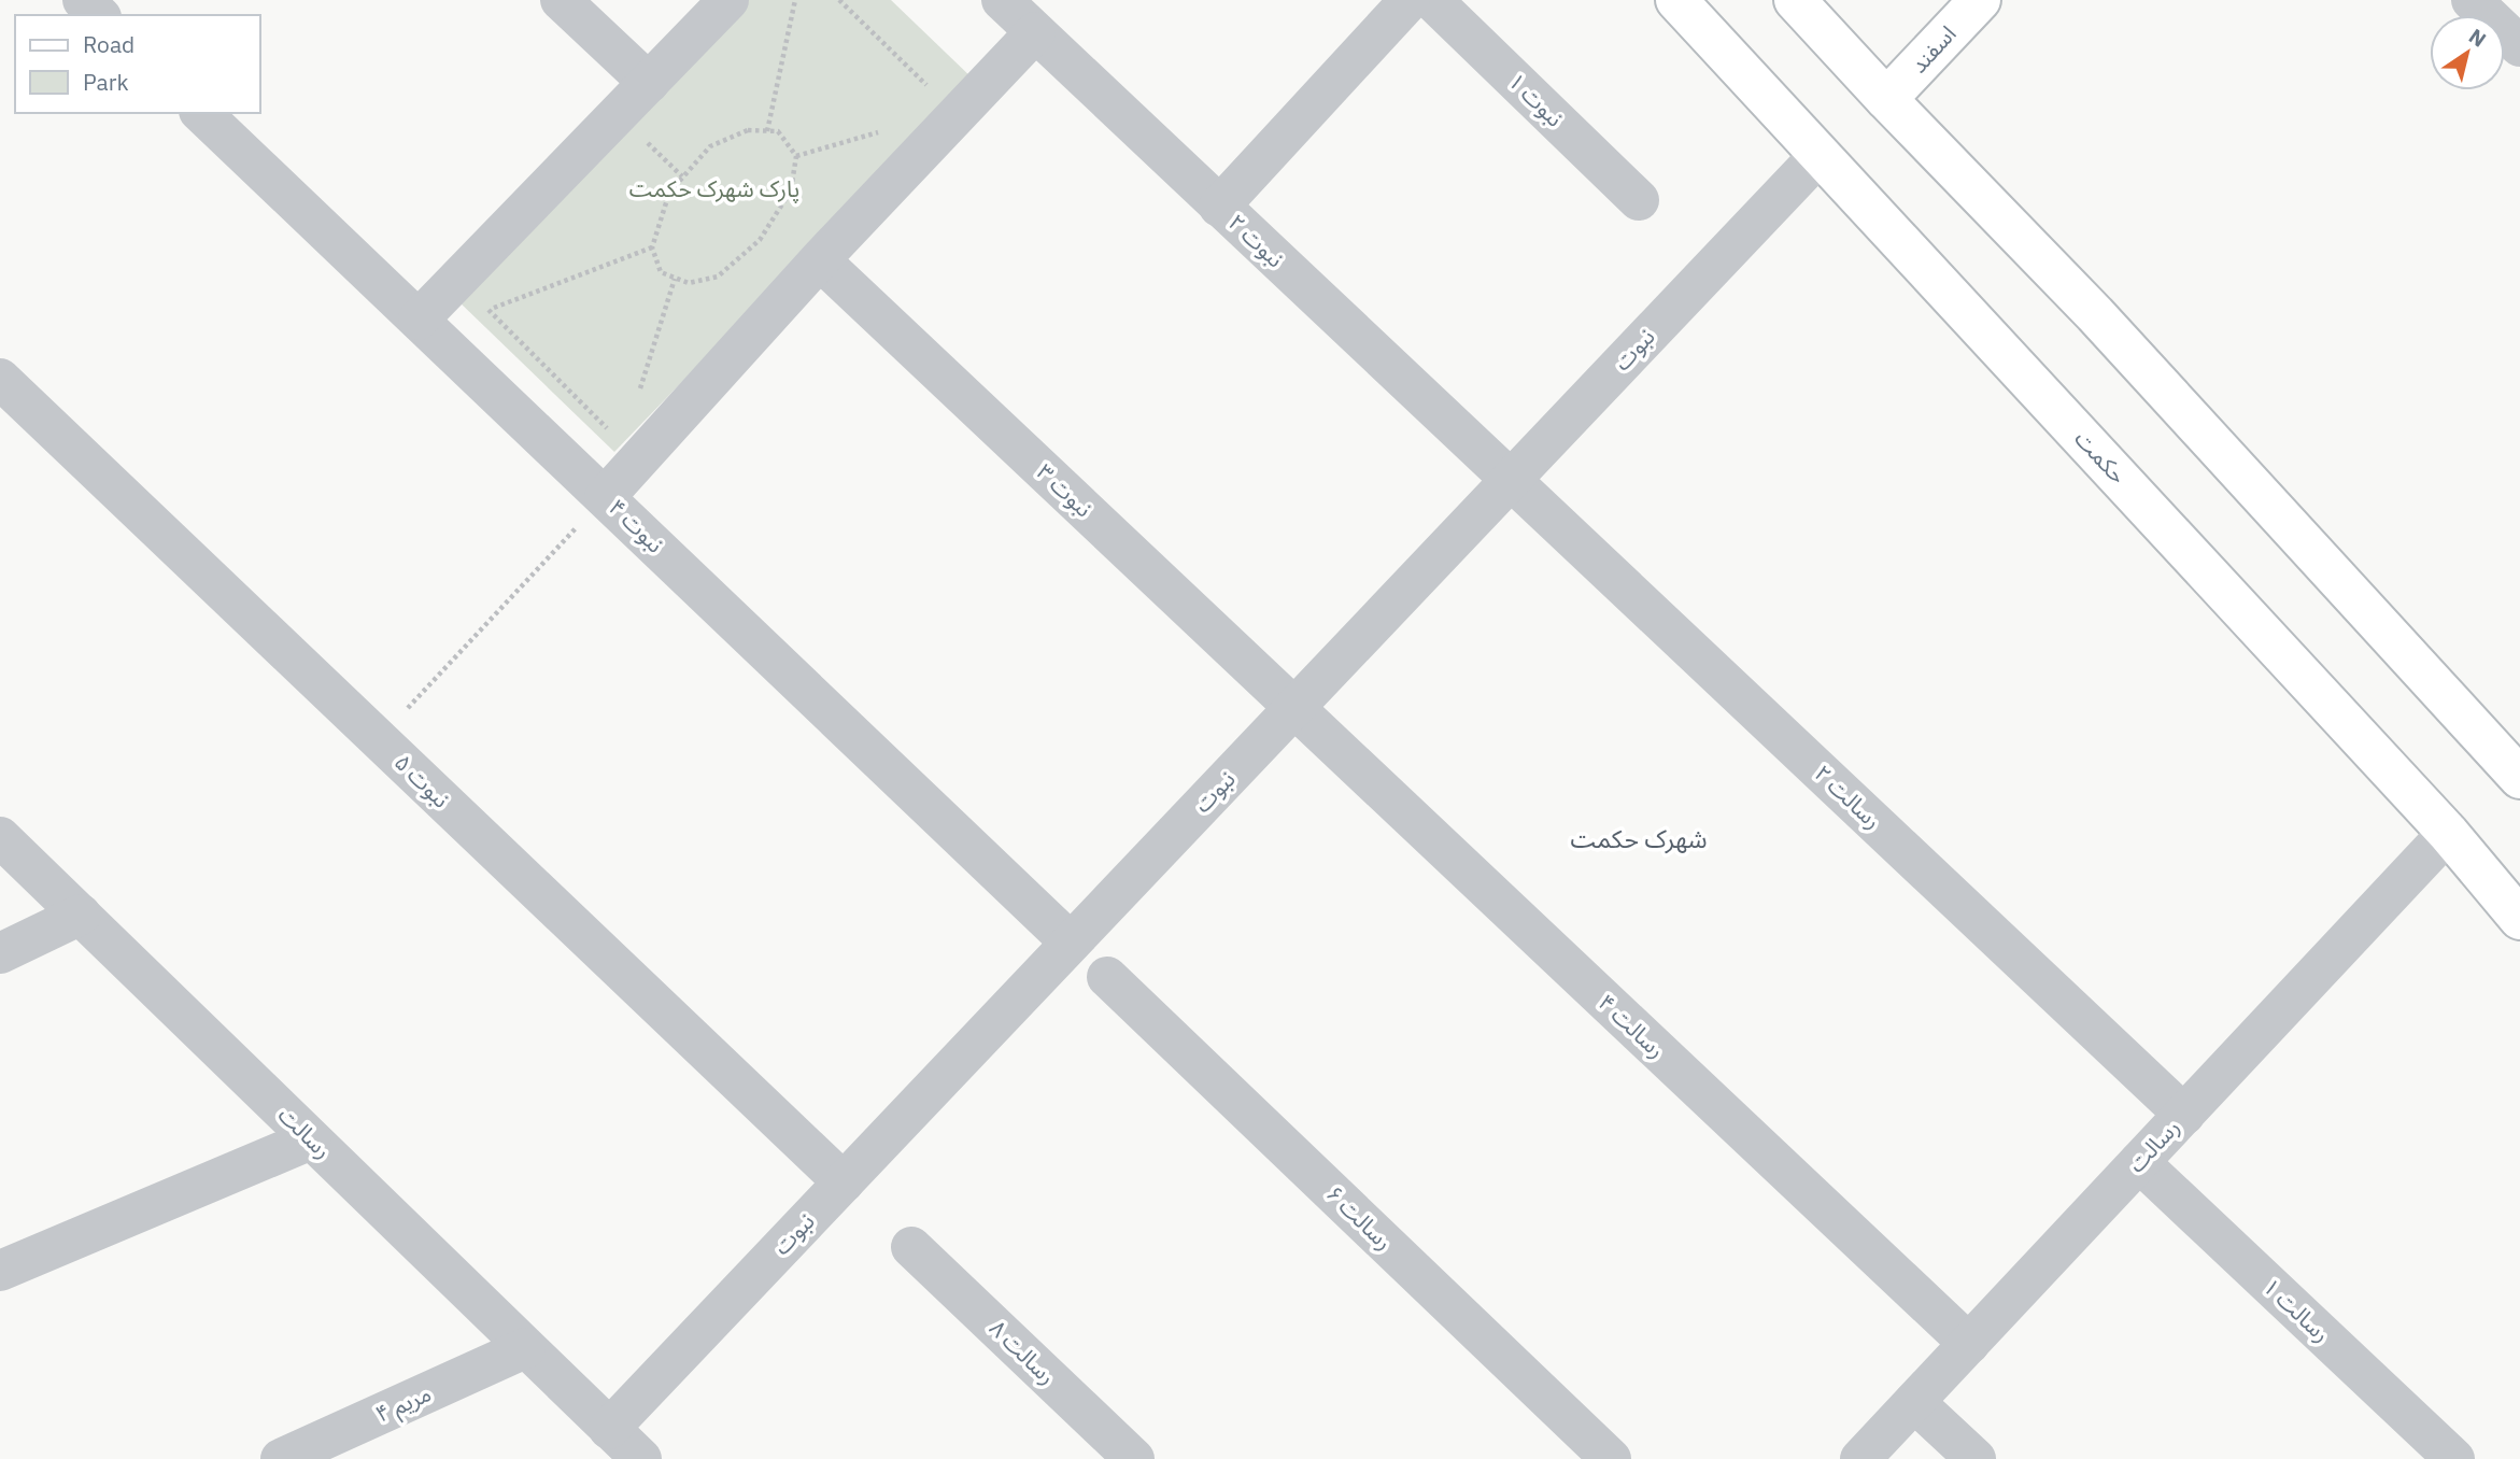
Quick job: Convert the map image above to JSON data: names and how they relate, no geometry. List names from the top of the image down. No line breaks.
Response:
{"streets":{"street":["اسفند","نبوت ۱","نبوت ۲","نبوت","حکمت","نبوت ۳","نبوت ۴","نبوت ۵","رسالت ۲","رسالت ۴","رسالت","رسالت ۶","رسالت ۱","رسالت ۸","مریم ۴"]},"crossings":[["نبوت ۲","نبوت"],["نبوت ۲","رسالت ۲"],["نبوت","حکمت"],["نبوت","نبوت ۳"],["نبوت","نبوت ۴"],["نبوت","نبوت ۵"],["نبوت","رسالت ۲"],["نبوت","رسالت ۴"],["نبوت","رسالت"],["حکمت","رسالت"],["نبوت ۳","رسالت ۴"],["رسالت ۲","رسالت"],["رسالت ۴","رسالت"],["رسالت","رسالت ۱"],["رسالت","مریم ۴"]],"districts":["شهرک حکمت"],"parks":["پارک شهرک حکمت"],"legend":["Road","Park"],"north":"top right"}
